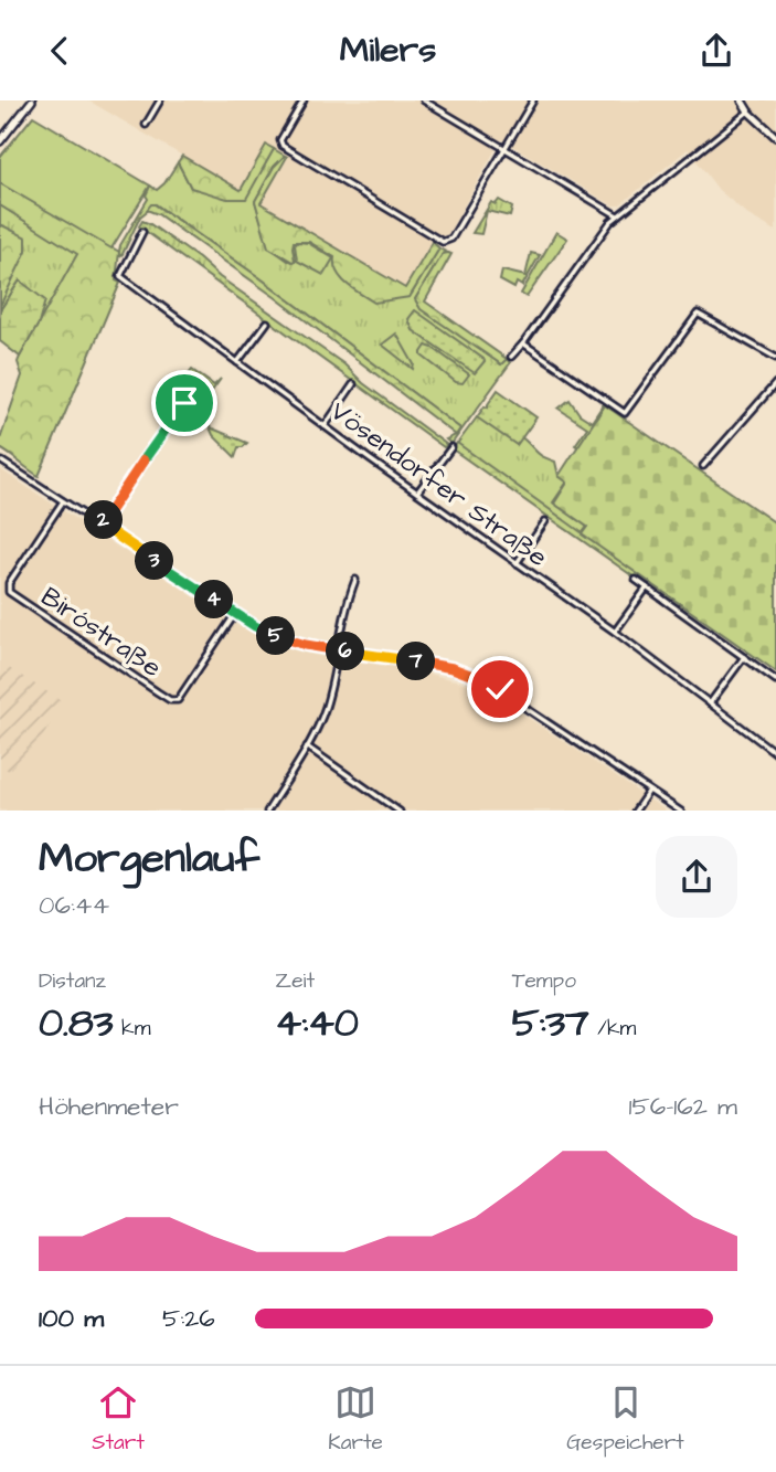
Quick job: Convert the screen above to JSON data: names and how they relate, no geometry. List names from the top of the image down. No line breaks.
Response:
{"streets":{"street":["Vösendorfer Straße","Biróstraße"]},"page":{"header":"Milers","pins":["2","3","4","5","6","7"],"heading":["Morgenlauf","06:44"],"stats":[["Distanz","0.83 km"],["Zeit","4:40"],["Tempo","5:37 /km"]],"chart":["Höhenmeter","156–162 m"],"list":[{"name":"100 m","note":"5:26"}],"tabs":["Start","Karte","Gespeichert"]}}
